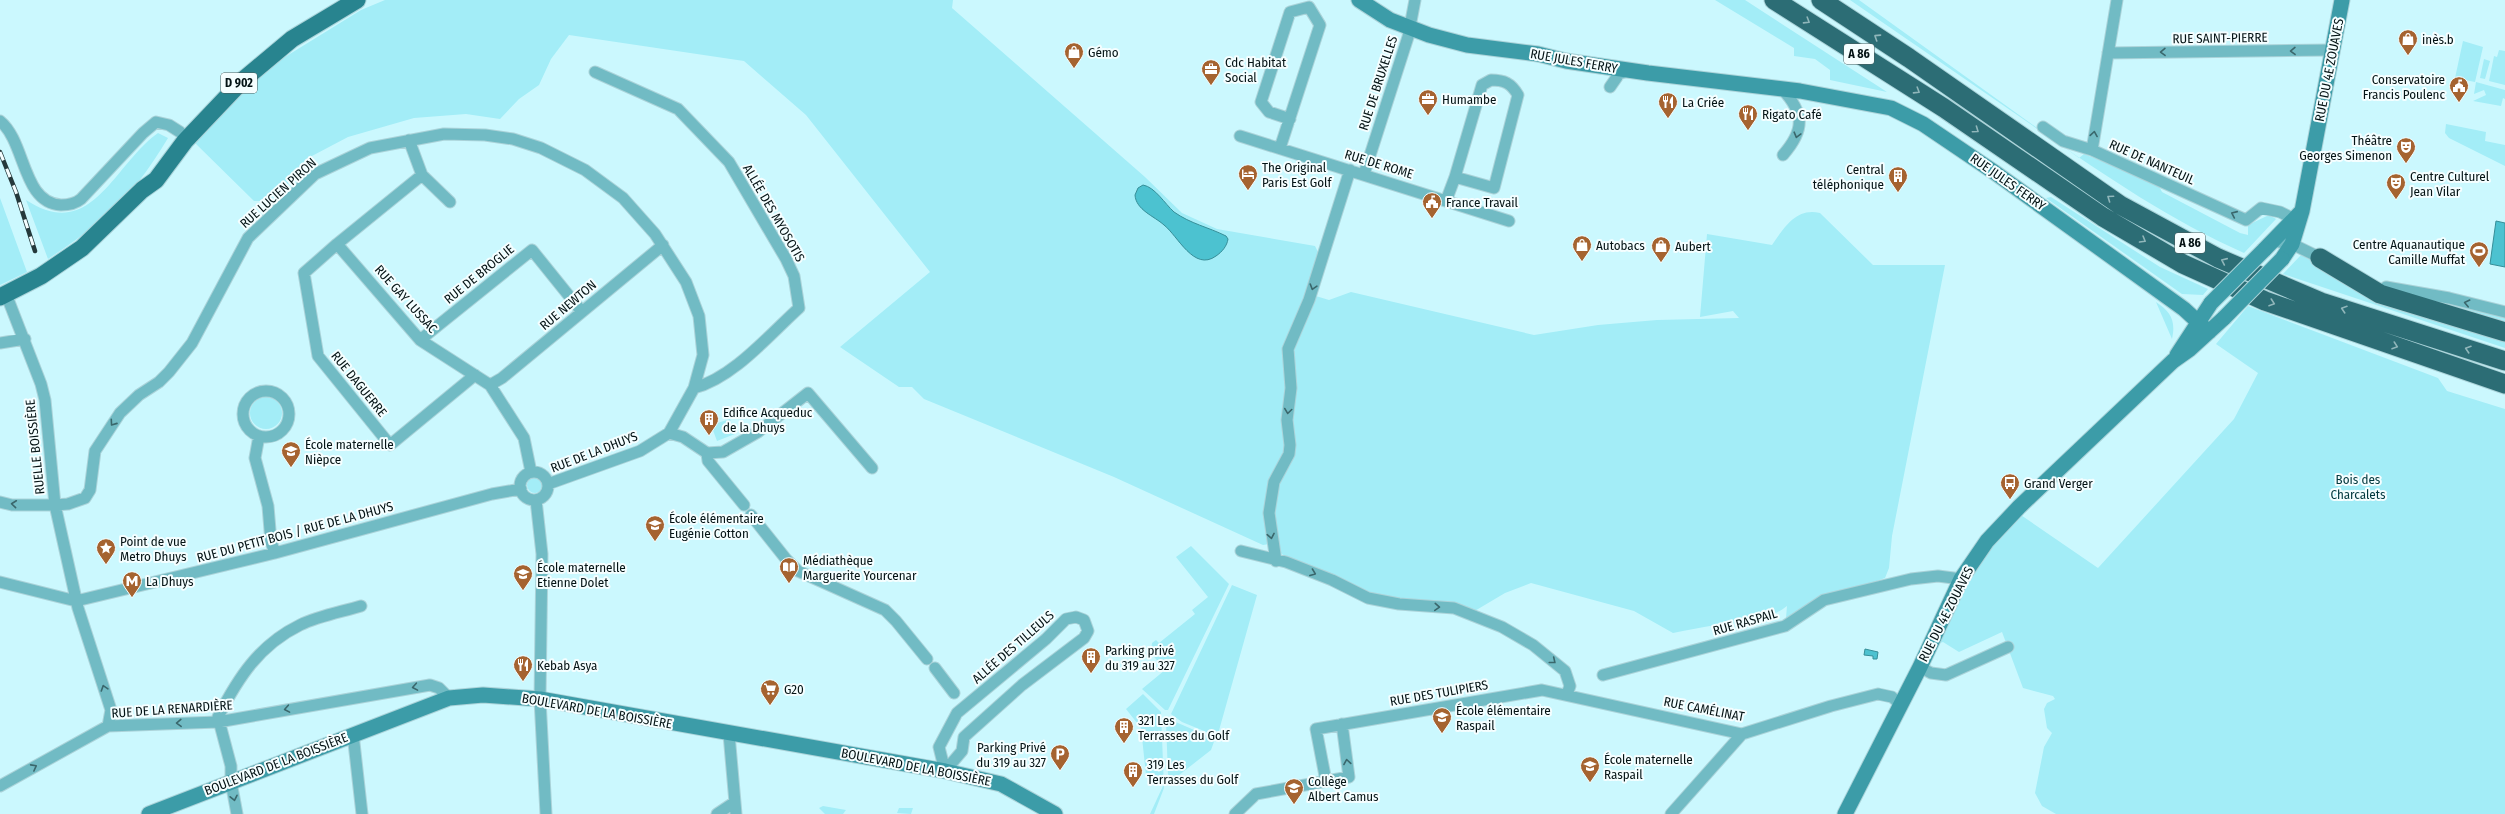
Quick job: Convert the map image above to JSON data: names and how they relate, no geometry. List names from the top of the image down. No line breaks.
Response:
{"streets":{"highway":["A 86"],"main road":["RUE JULES FERRY","RUE DU 4E ZOUAVES","D 902","BOULEVARD DE LA BOISSIÈRE"],"street":["RUE SAINT-PIERRE","RUE DE BRUXELLES","RUE DE NANTEUIL","RUE DE ROME","RUE LUCIEN PIRON","ALLÉE DES MYOSOTIS","RUE DE BROGLIE","RUE GAY LUSSAC","RUE NEWTON","RUE DAGUERRE","RUELLE BOISSIÈRE","RUE DE LA DHUYS","RUE DU PETIT BOIS / RUE DE LA DHUYS","RUE RASPAIL","ALLÉE DES TILLEULS","RUE DES TULIPIERS","RUE DE LA RENARDIÈRE","RUE CAMÉLINAT"]},"crossings":[["RUE SAINT-PIERRE","RUE DU 4E ZOUAVES"],["RUE SAINT-PIERRE","RUE DE NANTEUIL"],["RUE JULES FERRY","RUE DU 4E ZOUAVES"],["RUE JULES FERRY","RUE DE BRUXELLES"],["RUE DU 4E ZOUAVES","RUE DE NANTEUIL"],["RUE DU 4E ZOUAVES","RUE RASPAIL"],["RUE DU 4E ZOUAVES","RUE CAMÉLINAT"],["D 902","RUELLE BOISSIÈRE"],["RUE DE BRUXELLES","RUE DE ROME"],["RUE LUCIEN PIRON","ALLÉE DES MYOSOTIS"],["RUE LUCIEN PIRON","RUE NEWTON"],["RUE LUCIEN PIRON","RUELLE BOISSIÈRE"],["RUE LUCIEN PIRON","RUE DE LA DHUYS"],["RUE DE BROGLIE","RUE GAY LUSSAC"],["RUE DE BROGLIE","RUE NEWTON"],["RUE GAY LUSSAC","RUE NEWTON"],["RUE GAY LUSSAC","RUE DAGUERRE"],["RUE GAY LUSSAC","RUE DE LA DHUYS"],["RUE GAY LUSSAC","RUE DU PETIT BOIS / RUE DE LA DHUYS"],["RUELLE BOISSIÈRE","RUE DU PETIT BOIS / RUE DE LA DHUYS"],["RUELLE BOISSIÈRE","RUE DE LA RENARDIÈRE"],["RUE DE LA DHUYS","RUE DU PETIT BOIS / RUE DE LA DHUYS"],["ALLÉE DES TILLEULS","BOULEVARD DE LA BOISSIÈRE"],["RUE DES TULIPIERS","RUE CAMÉLINAT"],["RUE DE LA RENARDIÈRE","BOULEVARD DE LA BOISSIÈRE"]],"one_way":["RUE SAINT-PIERRE","RUE LUCIEN PIRON"],"parks":["Bois des Charcalets"],"places":{"shop":["inès.b","Gémo","Autobacs","Aubert"],"office":["Cdc Habitat Social","Humambe"],"public building":["Conservatoire Francis Poulenc","France Travail"],"restaurant":["La Criée","Rigato Café","Kebab Asya"],"theatre":["Théâtre Georges Simenon","Centre Culturel Jean Vilar"],"hotel":["The Original Paris Est Golf"],"building":["Central téléphonique","Edifice Acqueduc de la Dhuys","Parking privé du 319 au 327","321 Les Terrasses du Golf","319 Les Terrasses du Golf"],"sports":["Centre Aquanautique Camille Muffat"],"school or university":["École maternelle Nièpce","École élémentaire Eugénie Cotton","École maternelle Etienne Dolet","École élémentaire Raspail","École maternelle Raspail","Collège Albert Camus"],"bus stop":["Grand Verger"],"place":["Point de vue Metro Dhuys"],"library":["Médiathèque Marguerite Yourcenar"],"metro station":["La Dhuys"],"supermarket":["G20"],"parking":["Parking Privé du 319 au 327"]}}
